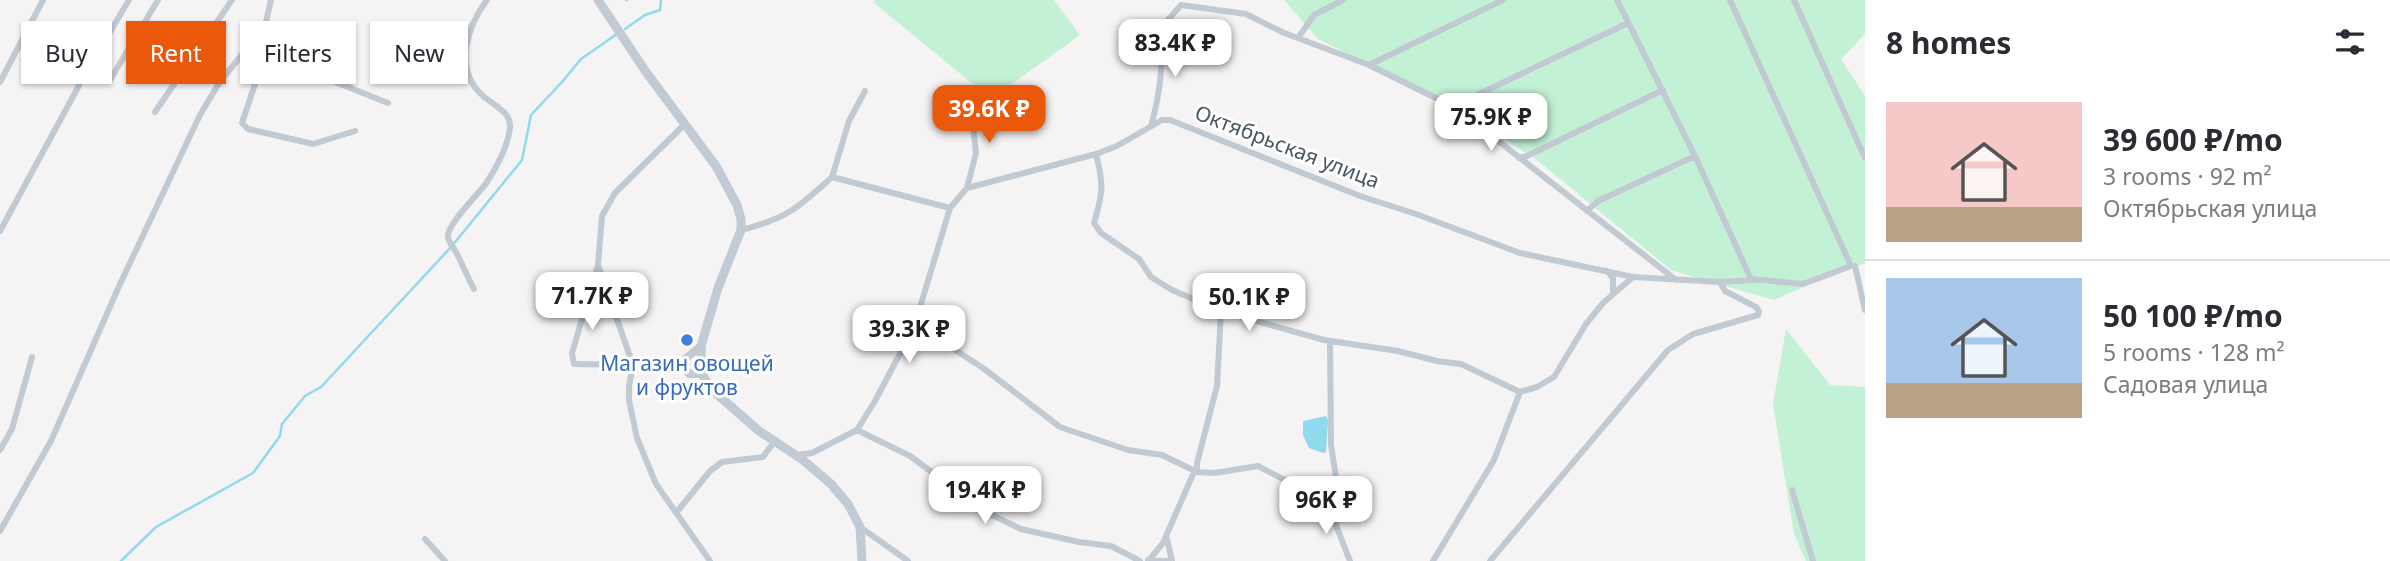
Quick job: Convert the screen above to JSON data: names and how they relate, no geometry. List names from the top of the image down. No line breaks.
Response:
{"streets":{"street":["Октябрьская улица"]},"places":["Магазин овощей и фруктов"],"page":{"heading":"8 homes","price":["83.4K ₽","39.6K ₽","75.9K ₽","71.7K ₽","50.1K ₽","39.3K ₽","19.4K ₽","96K ₽"],"chip":["Buy","Rent","Filters","New"],"list":[{"name":"39 600 ₽/mo","note":"3 rooms · 92 m² · Октябрьская улица"},{"name":"50 100 ₽/mo","note":"5 rooms · 128 m² · Садовая улица"}]}}
